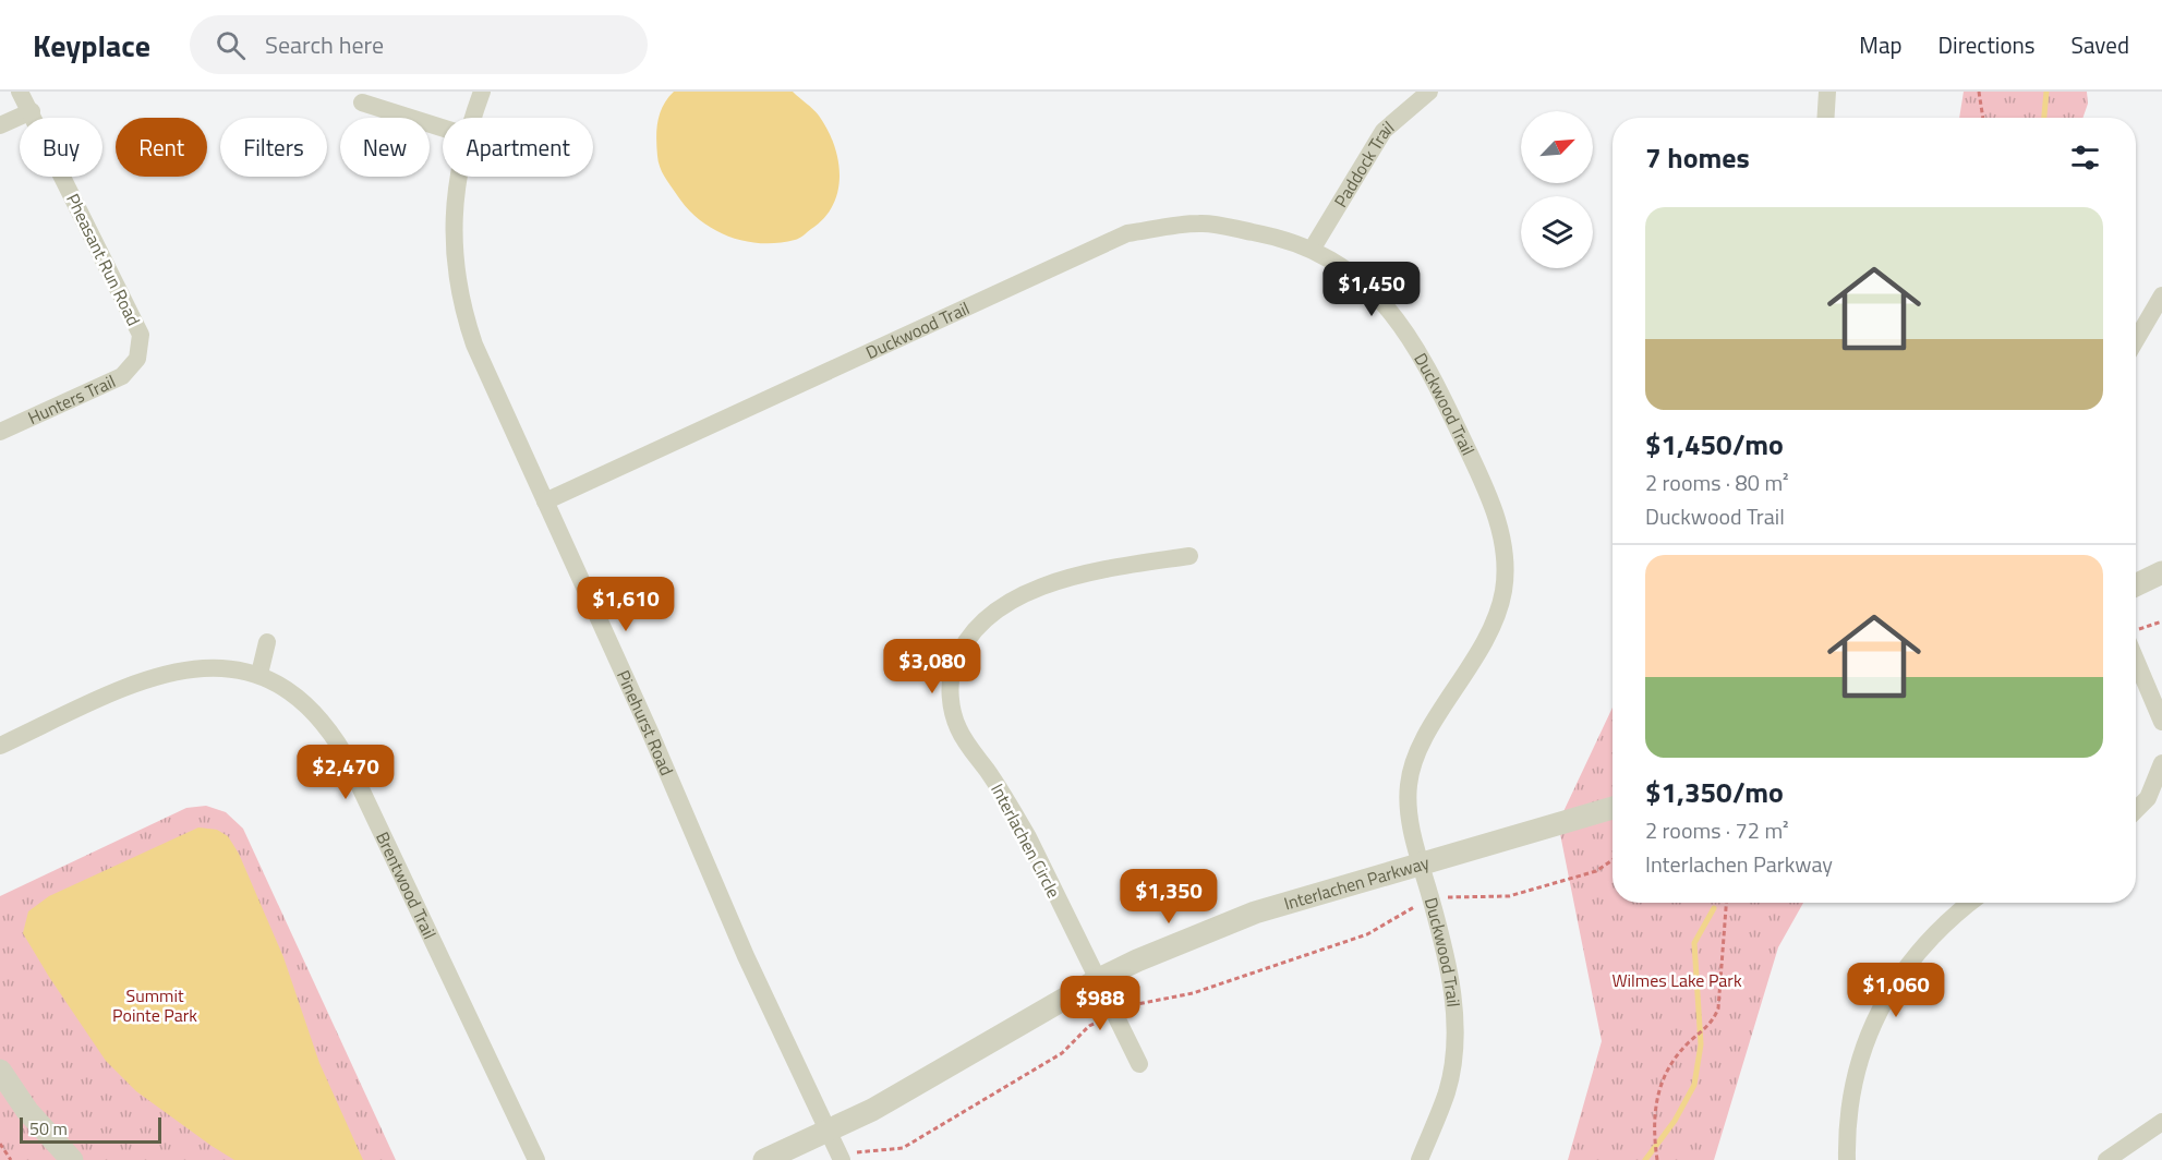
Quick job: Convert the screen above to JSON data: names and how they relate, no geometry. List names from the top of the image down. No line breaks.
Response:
{"streets":{"street":["Paddock Trail","Pheasant Run Road","Duckwood Trail","Hunters Trail","Pinehurst Road","Interlachen Circle","Interlachen Parkway","Brentwood Trail"]},"crossings":[["Paddock Trail","Duckwood Trail"],["Pheasant Run Road","Hunters Trail"],["Duckwood Trail","Pinehurst Road"],["Duckwood Trail","Interlachen Parkway"],["Pinehurst Road","Interlachen Parkway"],["Interlachen Circle","Interlachen Parkway"]],"parks":["Wilmes Lake Park","Summit Pointe Park"],"scale_bar":"50 m","north":"top right","page":{"header":"Keyplace","search":"Search here","nav":["Map","Directions","Saved"],"chip":["Buy","Rent","Filters","New","Apartment"],"heading":"7 homes","list":[{"name":"$1,450/mo","note":"2 rooms · 80 m² · Duckwood Trail"},{"name":"$1,350/mo","note":"2 rooms · 72 m² · Interlachen Parkway"}],"price":["$1,450","$1,610","$3,080","$2,470","$1,350","$1,060","$988"],"scale":"50 m"}}
